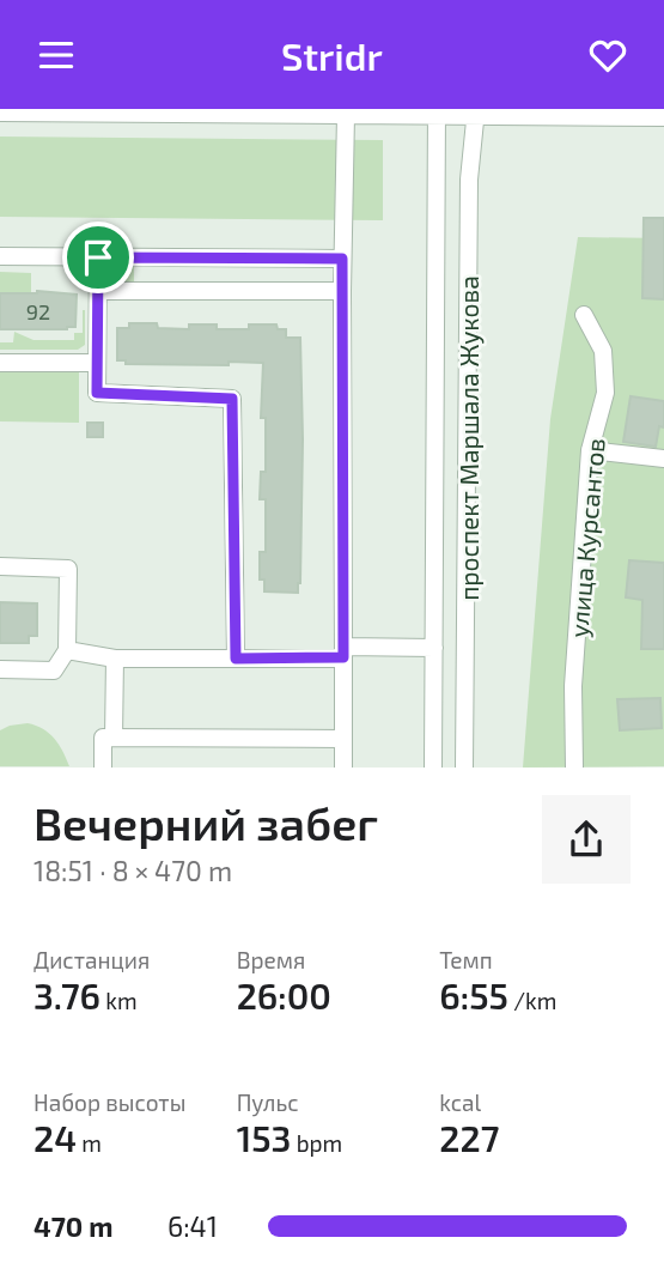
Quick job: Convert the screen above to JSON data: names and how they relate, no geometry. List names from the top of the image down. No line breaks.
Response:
{"streets":{"street":["проспект Маршала Жукова","улица Курсантов"]},"house_numbers":["92"],"page":{"header":"Stridr","heading":["Вечерний забег","18:51 · 8 × 470 m"],"stats":[["Дистанция","3.76 km"],["Время","26:00"],["Темп","6:55 /km"],["Набор высоты","24 m"],["Пульс","153 bpm"],["kcal","227"]],"list":[{"name":"470 m","note":"6:41"}]}}
